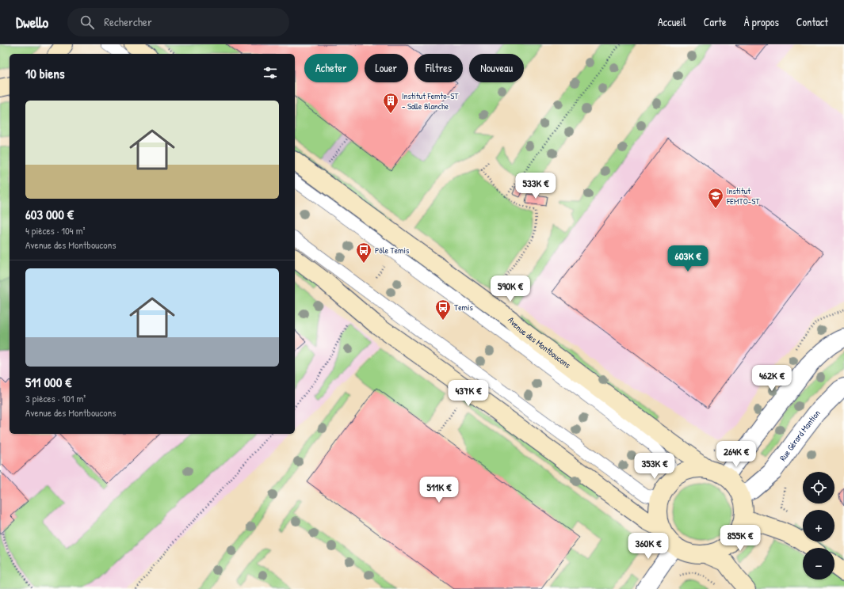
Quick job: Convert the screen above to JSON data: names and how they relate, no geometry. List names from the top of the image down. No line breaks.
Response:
{"streets":{"street":["Avenue des Montboucons","Rue Gérard Mantion"]},"crossings":[["Avenue des Montboucons","Rue Gérard Mantion"]],"places":{"building":["Institut Femto-ST - Salle Blanche"],"school or university":["Institut FEMTO-ST"],"bus stop":["Pôle Temis","Temis"]},"page":{"header":"Dwello","search":"Rechercher","nav":["Accueil","Carte","À propos","Contact"],"chip":["Acheter","Louer","Filtres","Nouveau"],"heading":"10 biens","list":[{"name":"603 000 €","note":"4 pièces · 104 m² · Avenue des Montboucons"},{"name":"511 000 €","note":"3 pièces · 101 m² · Avenue des Montboucons"}],"price":["533K €","603K €","590K €","462K €","437K €","264K €","353K €","511K €","855K €","360K €"],"map_buttons":["+","−"]}}
